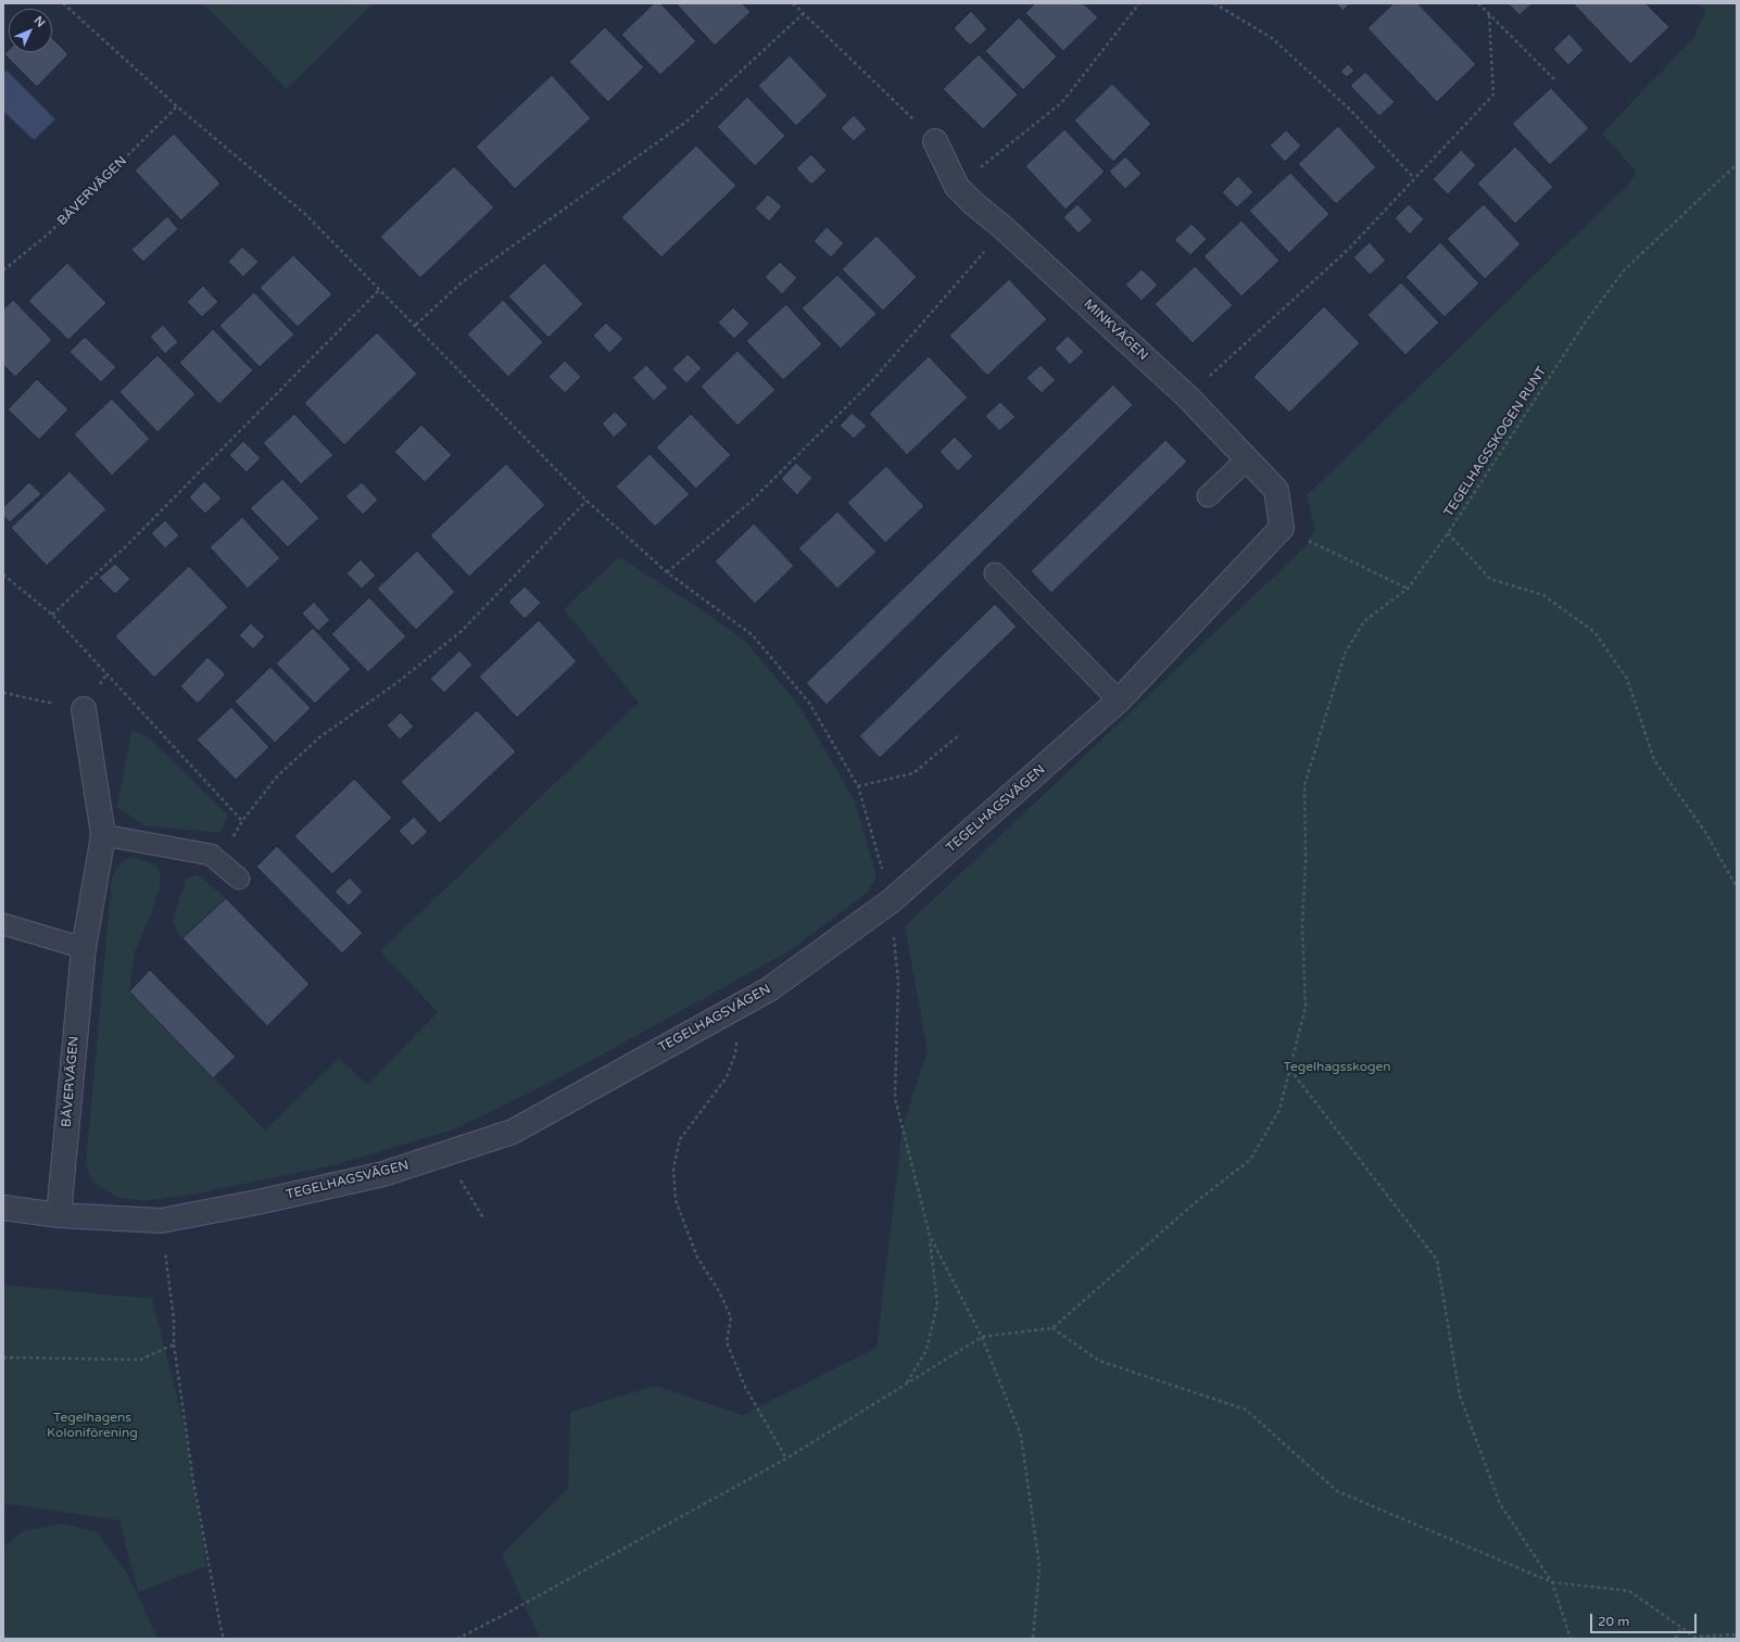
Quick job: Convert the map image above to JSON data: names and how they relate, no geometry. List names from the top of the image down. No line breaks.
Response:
{"streets":{"street":["BÄVERVÄGEN","MINKVÄGEN","TEGELHAGSVÄGEN"],"path":["TEGELHAGSSKOGEN RUNT"]},"crossings":[["BÄVERVÄGEN","TEGELHAGSVÄGEN"],["MINKVÄGEN","TEGELHAGSVÄGEN"]],"parks":["Tegelhagsskogen","Tegelhagens Koloniförening"],"scale_bar":"20 m","north":"top right"}
